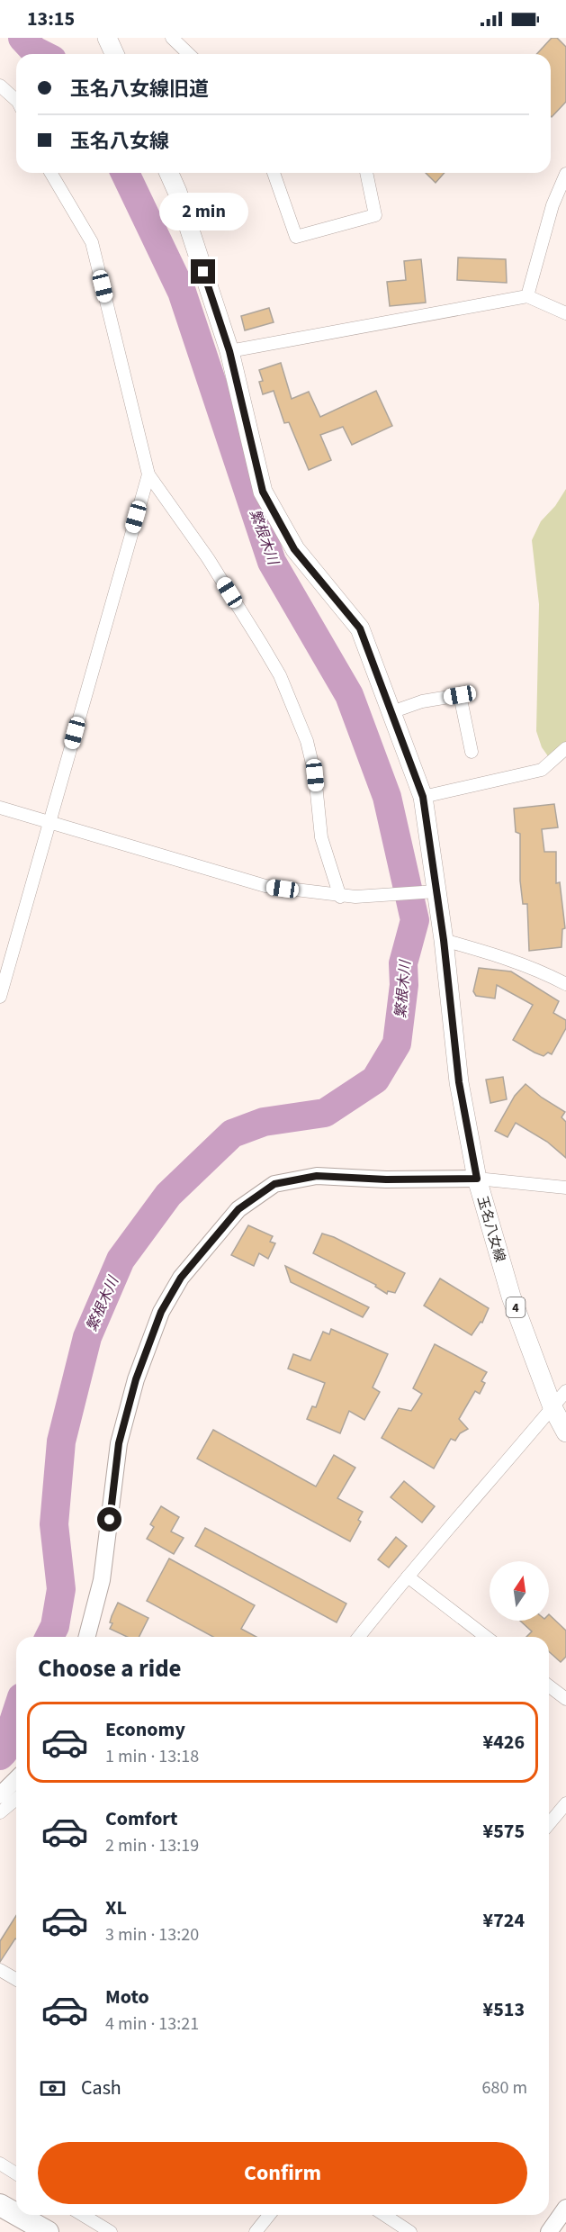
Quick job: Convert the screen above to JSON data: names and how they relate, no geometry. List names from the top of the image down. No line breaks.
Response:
{"streets":{"main road":["玉名八女線","4"]},"water":["繁根木川"],"north":"top","page":{"status":"13:15","banner":["玉名八女線旧道","玉名八女線"],"bubble":"2 min","heading":"Choose a ride","list":[{"name":"Economy","note":"1 min · 13:18","value":"¥426"},{"name":"Comfort","note":"2 min · 13:19","value":"¥575"},{"name":"XL","note":"3 min · 13:20","value":"¥724"},{"name":"Moto","note":"4 min · 13:21","value":"¥513"}],"pay":["Cash","680 m"],"buttons":"Confirm"}}
